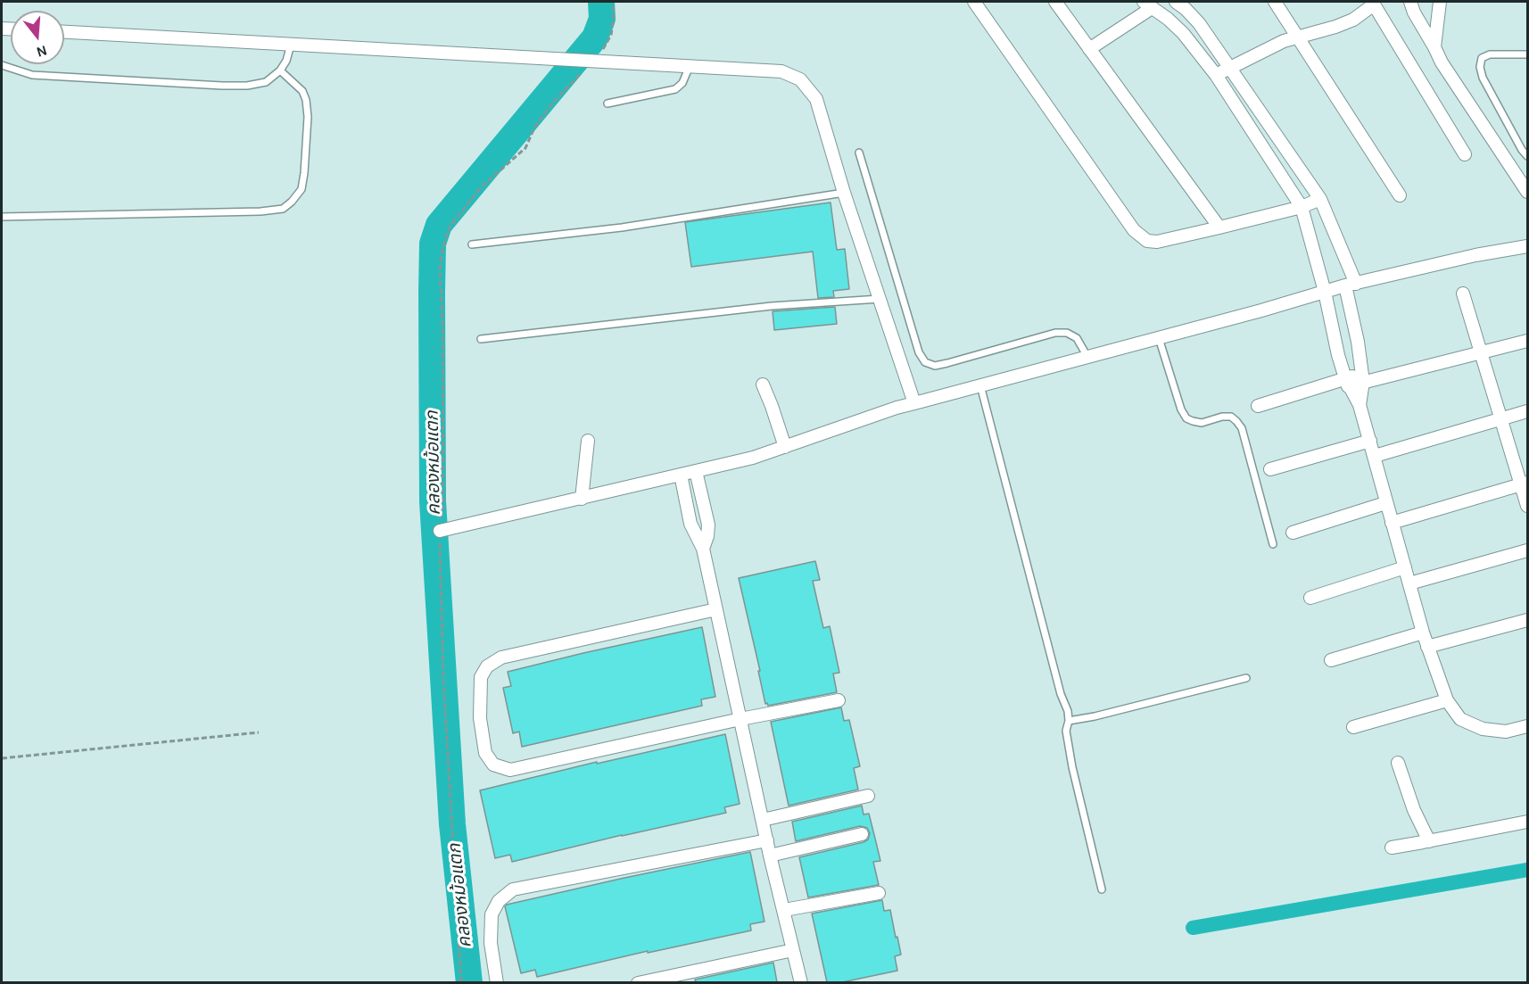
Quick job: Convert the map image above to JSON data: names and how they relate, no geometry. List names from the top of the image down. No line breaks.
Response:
{"water":["คลองหม้อแตก"],"north":"bottom"}
